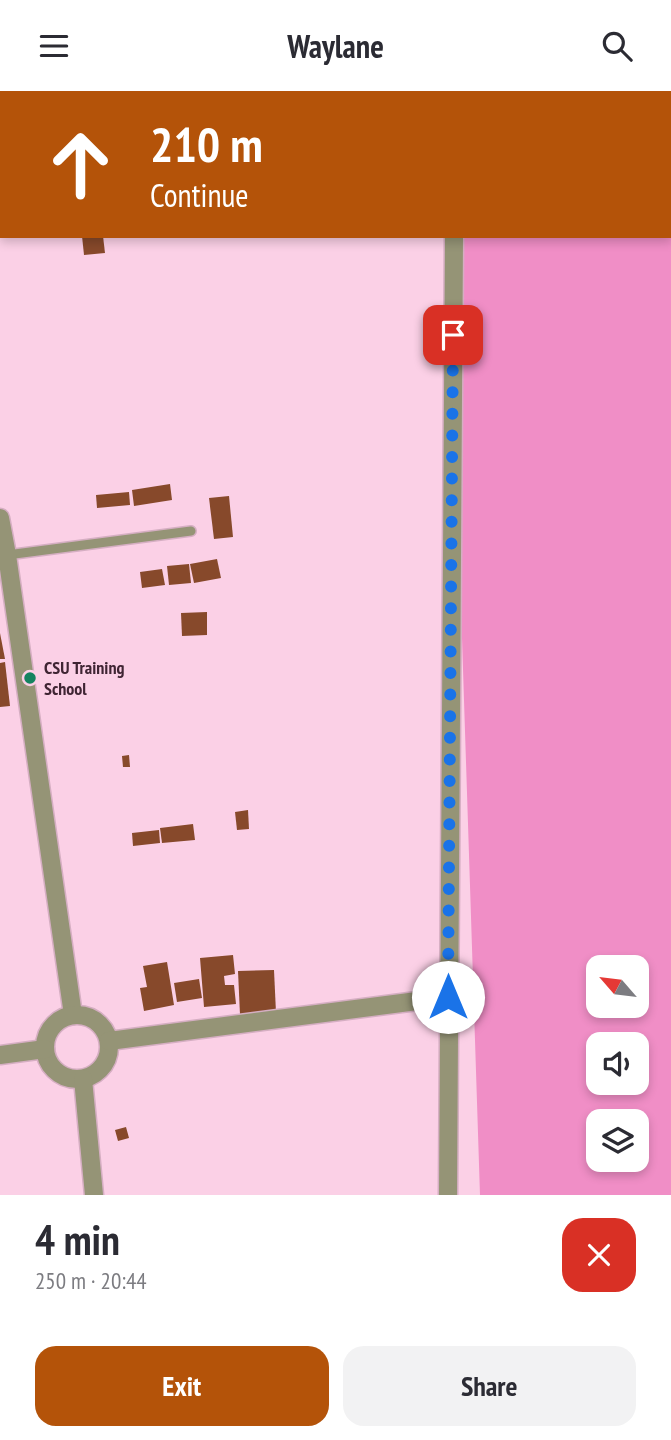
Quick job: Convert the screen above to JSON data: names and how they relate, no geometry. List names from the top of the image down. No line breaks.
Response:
{"places":["CSU Training School"],"north":"top left","page":{"header":"Waylane","turn":["210 m","Continue"],"heading":["4 min","250 m · 20:44"],"buttons":["Exit","Share"]}}
